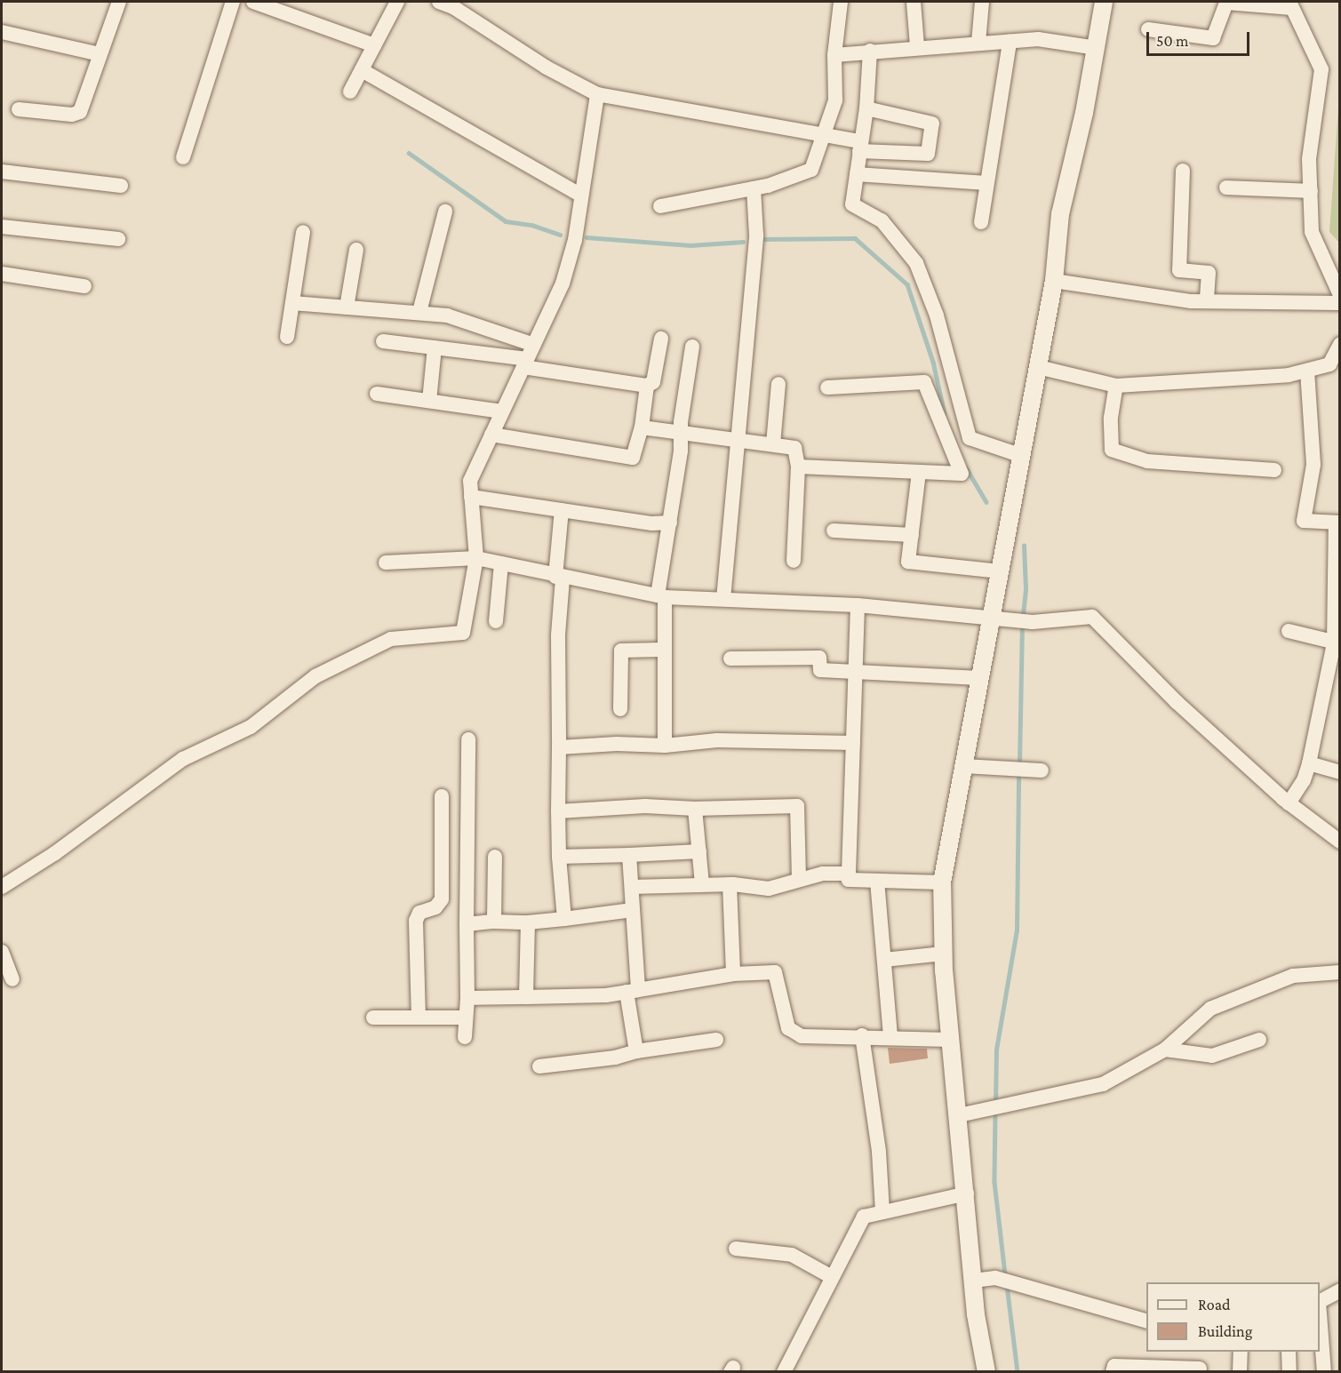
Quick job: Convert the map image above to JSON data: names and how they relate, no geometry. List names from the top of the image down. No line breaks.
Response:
{"legend":["Road","Building"],"scale_bar":"50 m"}
